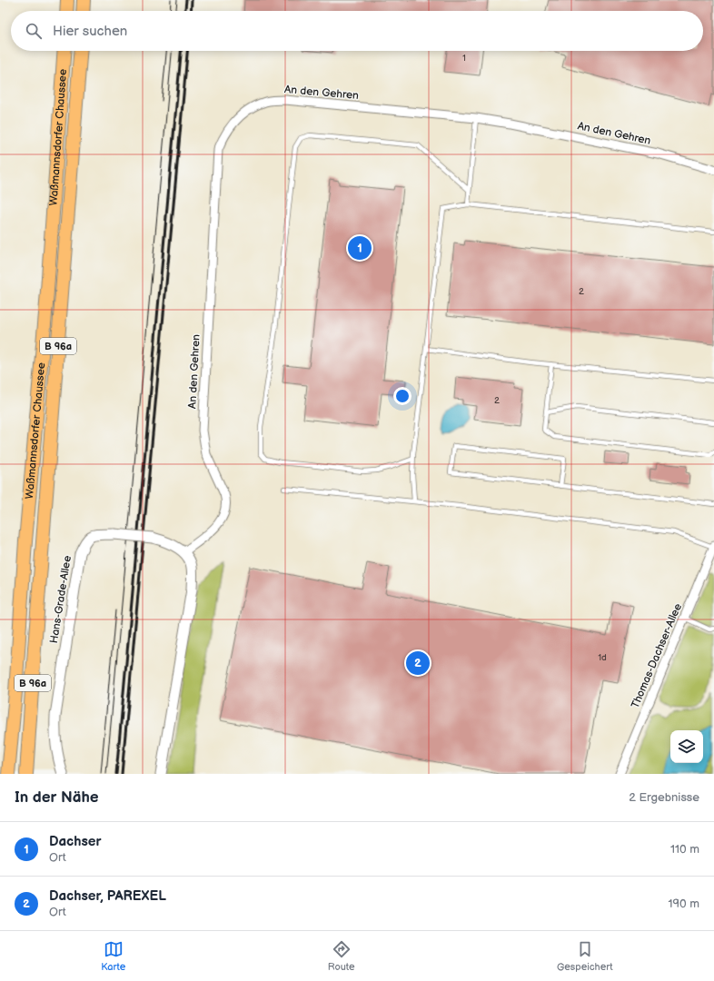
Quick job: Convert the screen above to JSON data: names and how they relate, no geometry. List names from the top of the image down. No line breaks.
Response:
{"streets":{"main road":["Waßmannsdorfer Chaussee","B 96a"],"street":["An den Gehren","Hans-Grade-Allee","Thomas-Dachser-Allee"]},"crossings":[["An den Gehren","Hans-Grade-Allee"]],"house_numbers":["1","2","2","1d"],"page":{"search":"Hier suchen","pins":["1","2"],"heading":["In der Nähe","2 Ergebnisse"],"list":[{"mark":"1","name":"Dachser","note":"Ort","value":"110 m"},{"mark":"2","name":"Dachser, PAREXEL","note":"Ort","value":"190 m"}],"nav":["Karte","Route","Gespeichert"]}}
